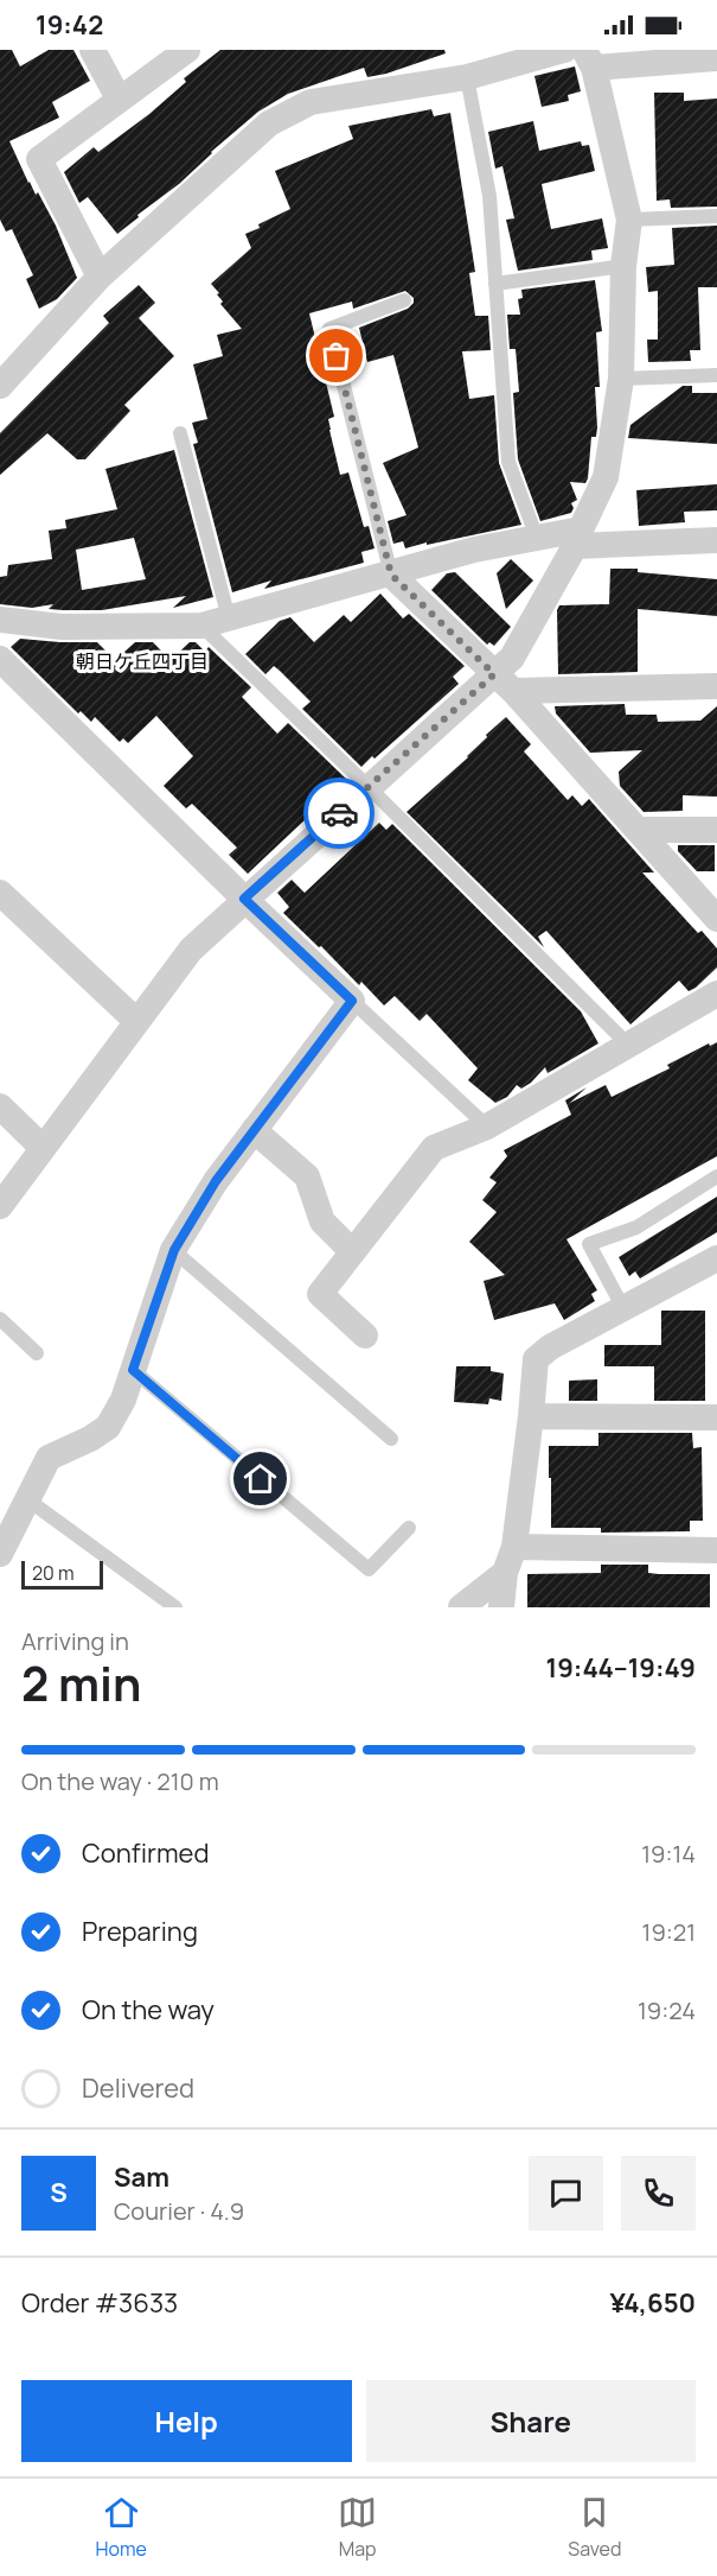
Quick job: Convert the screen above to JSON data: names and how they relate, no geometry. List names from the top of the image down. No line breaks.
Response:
{"districts":["朝日ケ丘四丁目"],"scale_bar":"20 m","page":{"status":"19:42","scale":"20 m","heading":["2 min","Arriving in","19:44–19:49"],"panel":["Sam","Courier · 4.9","Order #3633","¥4,650"],"bar":"On the way · 210 m","list":[["Confirmed","19:14"],["Preparing","19:21"],["On the way","19:24"],"Delivered"],"round":"S","buttons":["Help","Share"],"tabs":["Home","Map","Saved"]}}
